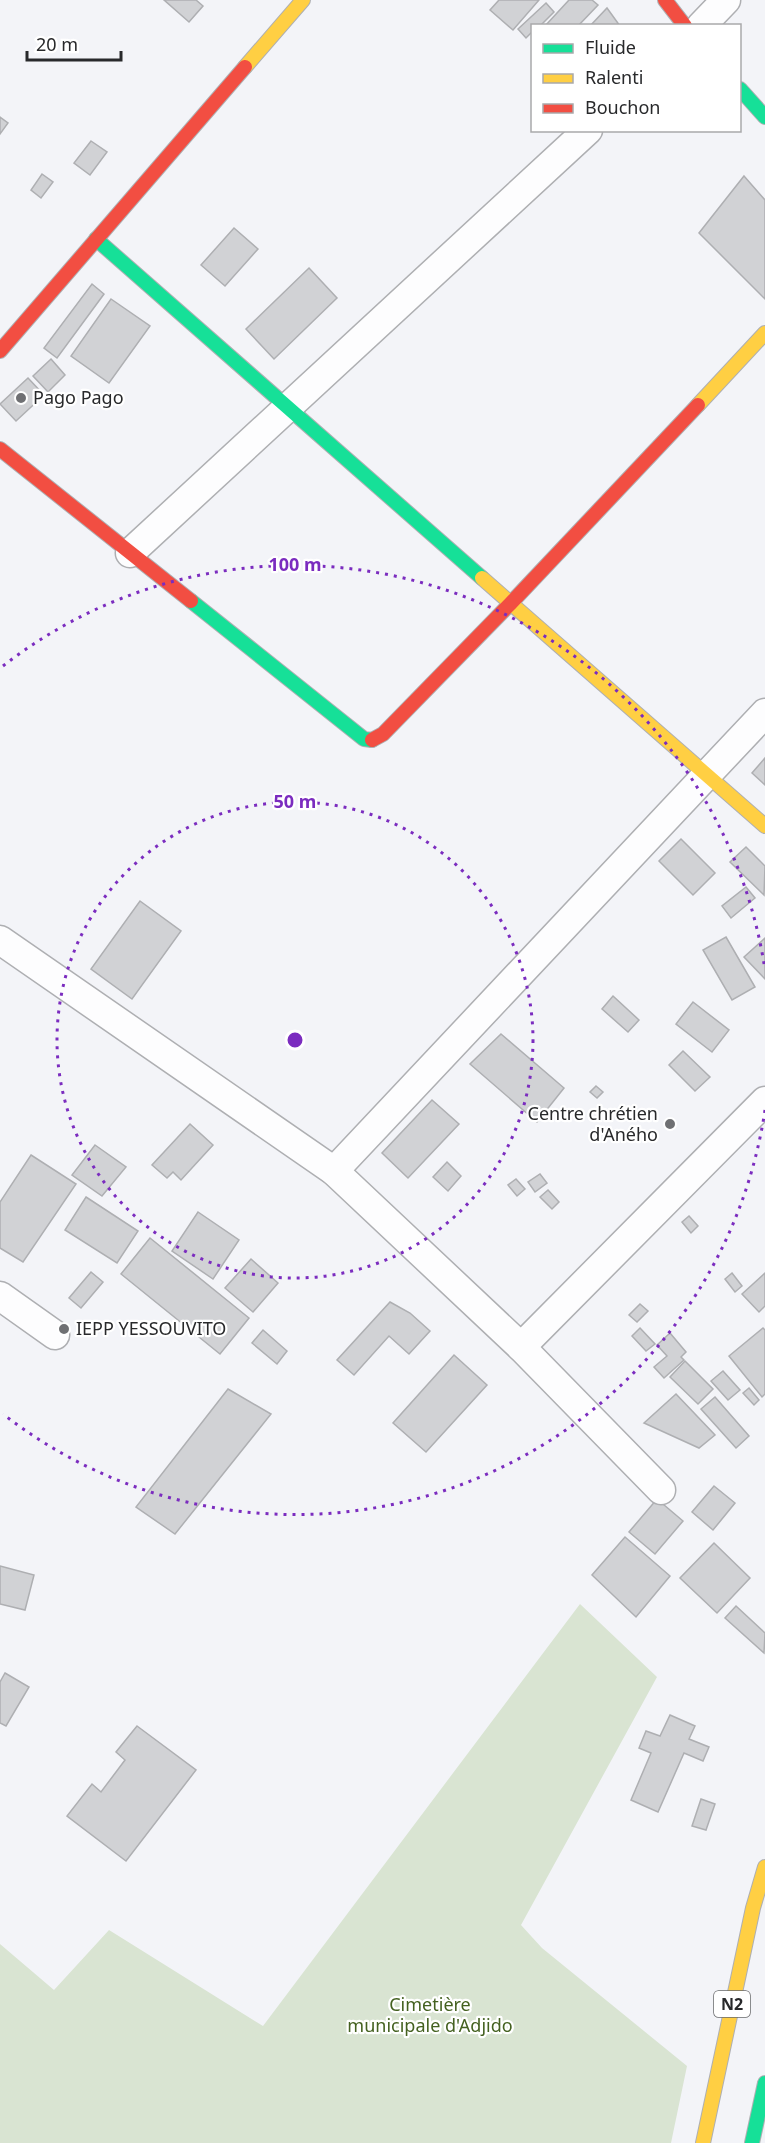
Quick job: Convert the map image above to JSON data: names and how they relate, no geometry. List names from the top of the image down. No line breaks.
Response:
{"streets":{"main road":["N2"]},"parks":["Cimetière municipale d'Adjido"],"places":["Pago Pago","Centre chrétien d'Aného","IEPP YESSOUVITO"],"legend":["Fluide","Ralenti","Bouchon"],"scale_bar":"20 m","rings":["100 m","50 m"]}
